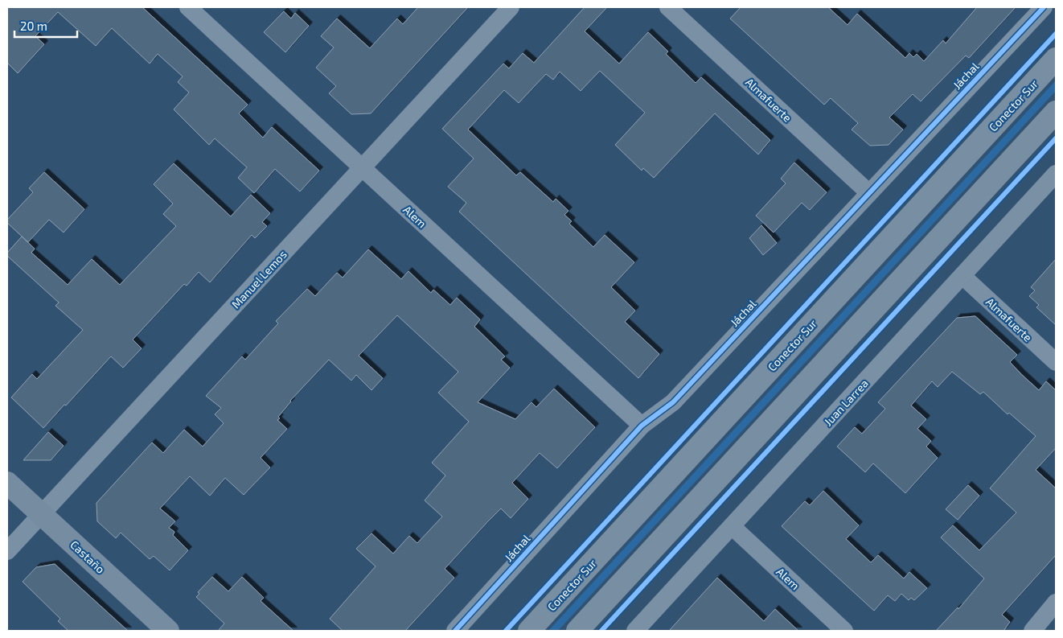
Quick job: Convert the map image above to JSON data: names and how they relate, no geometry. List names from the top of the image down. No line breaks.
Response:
{"streets":{"main road":["Conector Sur"],"street":["Jáchal","Almafuerte","Alem","Manuel Lemos","Juan Larrea","Castaño"]},"crossings":[["Jáchal","Almafuerte"],["Jáchal","Alem"],["Almafuerte","Juan Larrea"],["Alem","Manuel Lemos"],["Alem","Juan Larrea"],["Manuel Lemos","Castaño"]],"scale_bar":"20 m"}
